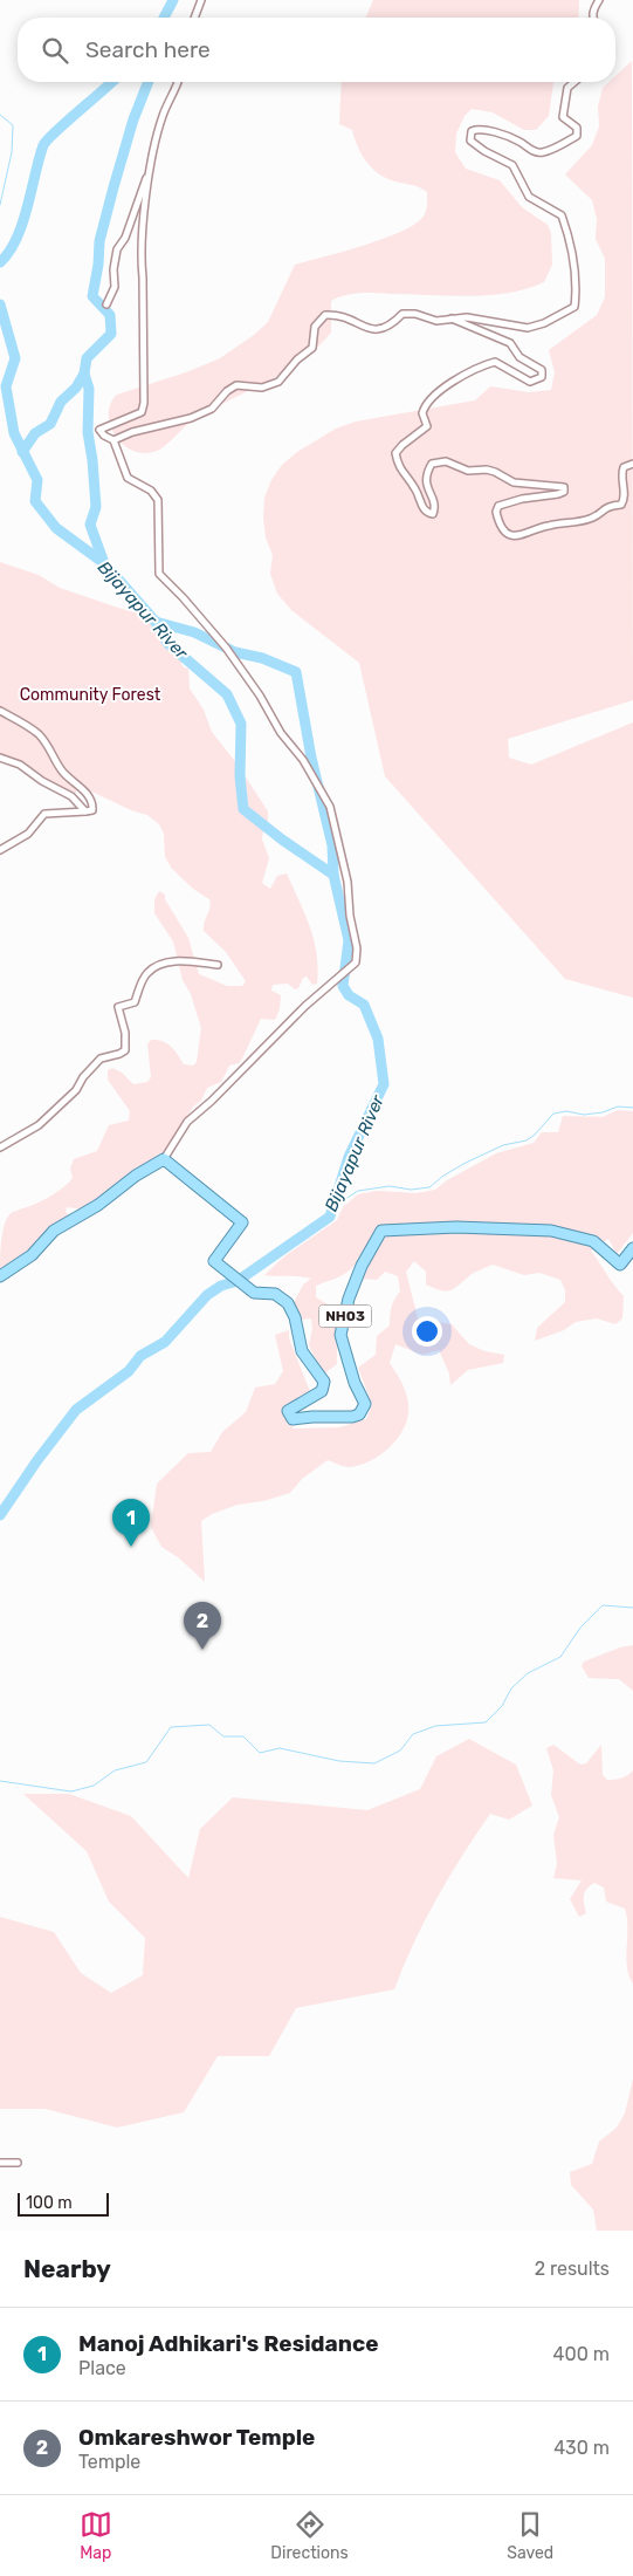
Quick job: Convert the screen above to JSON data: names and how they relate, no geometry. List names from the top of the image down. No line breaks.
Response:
{"streets":{"main road":["NH03"]},"water":["Bijayapur River"],"parks":["Community Forest"],"scale_bar":"100 m","page":{"search":"Search here","pins":["1","2"],"scale":"100 m","heading":["Nearby","2 results"],"list":[{"mark":"1","name":"Manoj Adhikari's Residance","note":"Place","value":"400 m"},{"mark":"2","name":"Omkareshwor Temple","note":"Temple","value":"430 m"}],"nav":["Map","Directions","Saved"]}}
